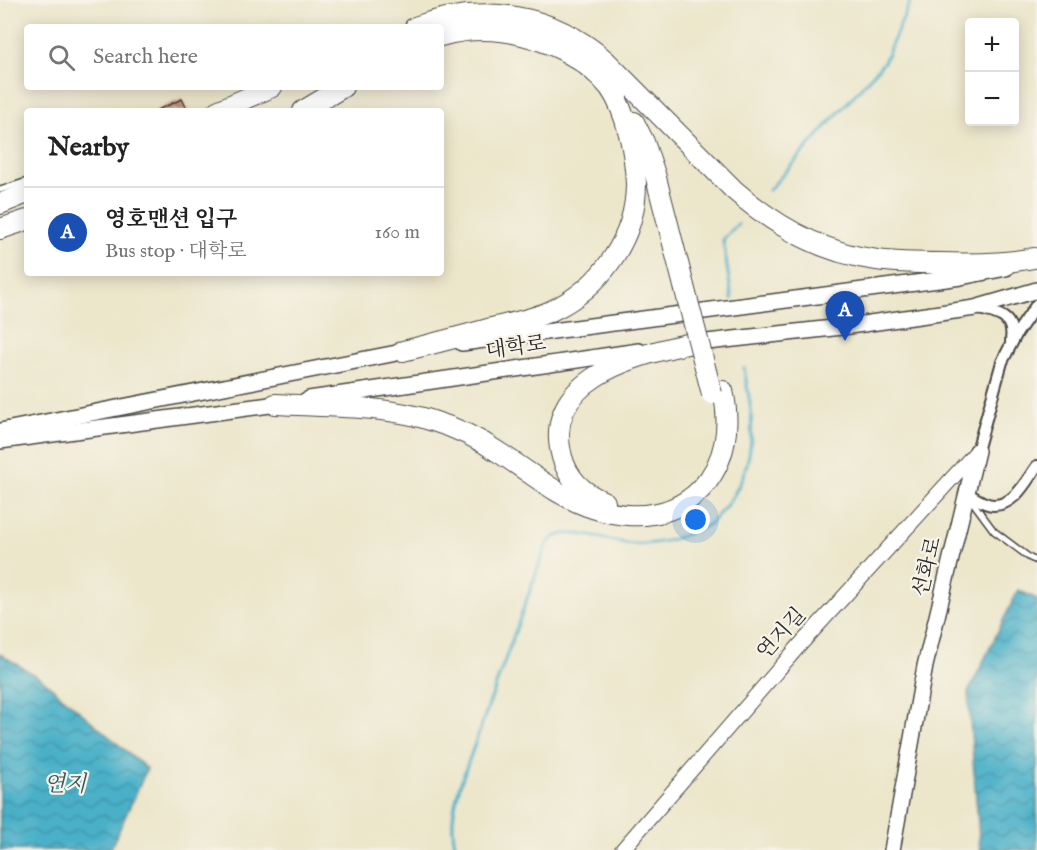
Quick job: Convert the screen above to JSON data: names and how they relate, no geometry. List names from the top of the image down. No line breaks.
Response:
{"streets":{"main road":["대학로","선화로"],"street":["연지길"]},"crossings":[["선화로","연지길"]],"water":["연지"],"page":{"map_buttons":["+","−"],"search":"Search here","heading":"Nearby","list":[{"mark":"A","name":"영호맨션 입구","note":"Bus stop · 대학로","value":"160 m"}],"pins":"A"}}
